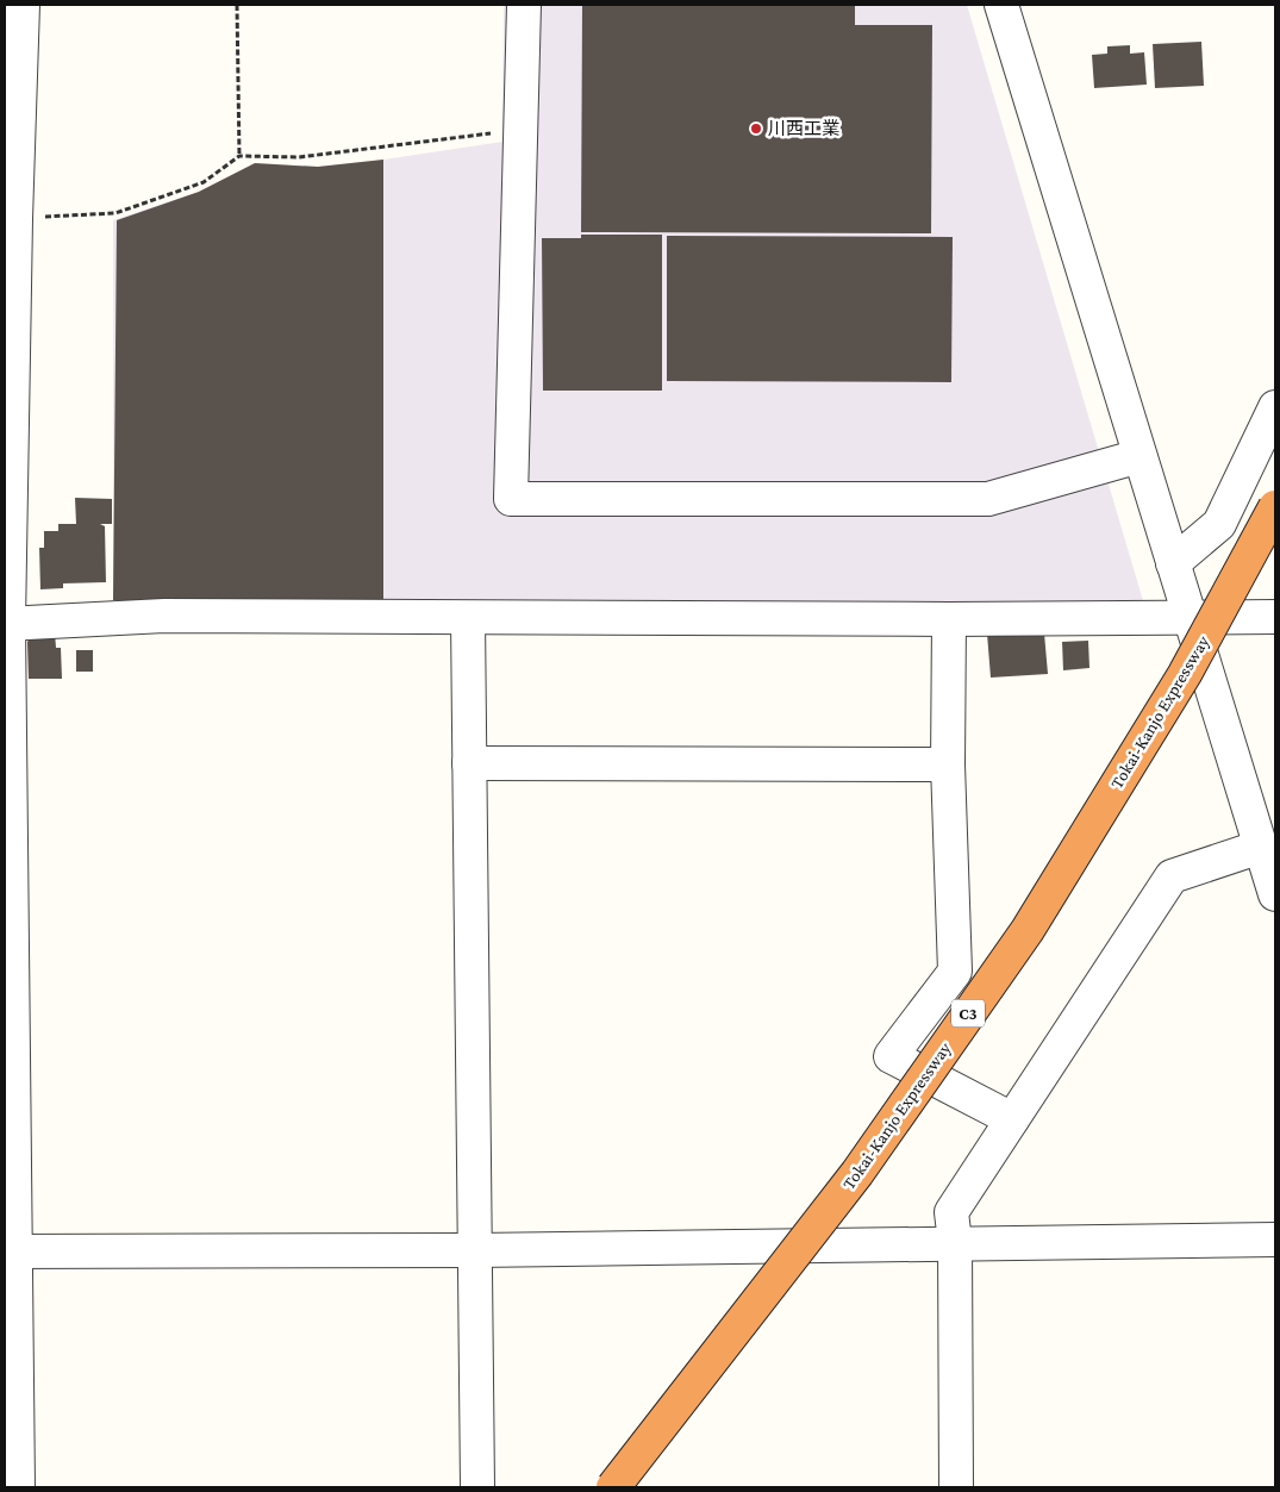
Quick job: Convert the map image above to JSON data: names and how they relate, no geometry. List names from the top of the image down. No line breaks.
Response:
{"streets":{"highway":["Tokai-Kanjo Expressway","C3"]},"places":["川西工業"]}
